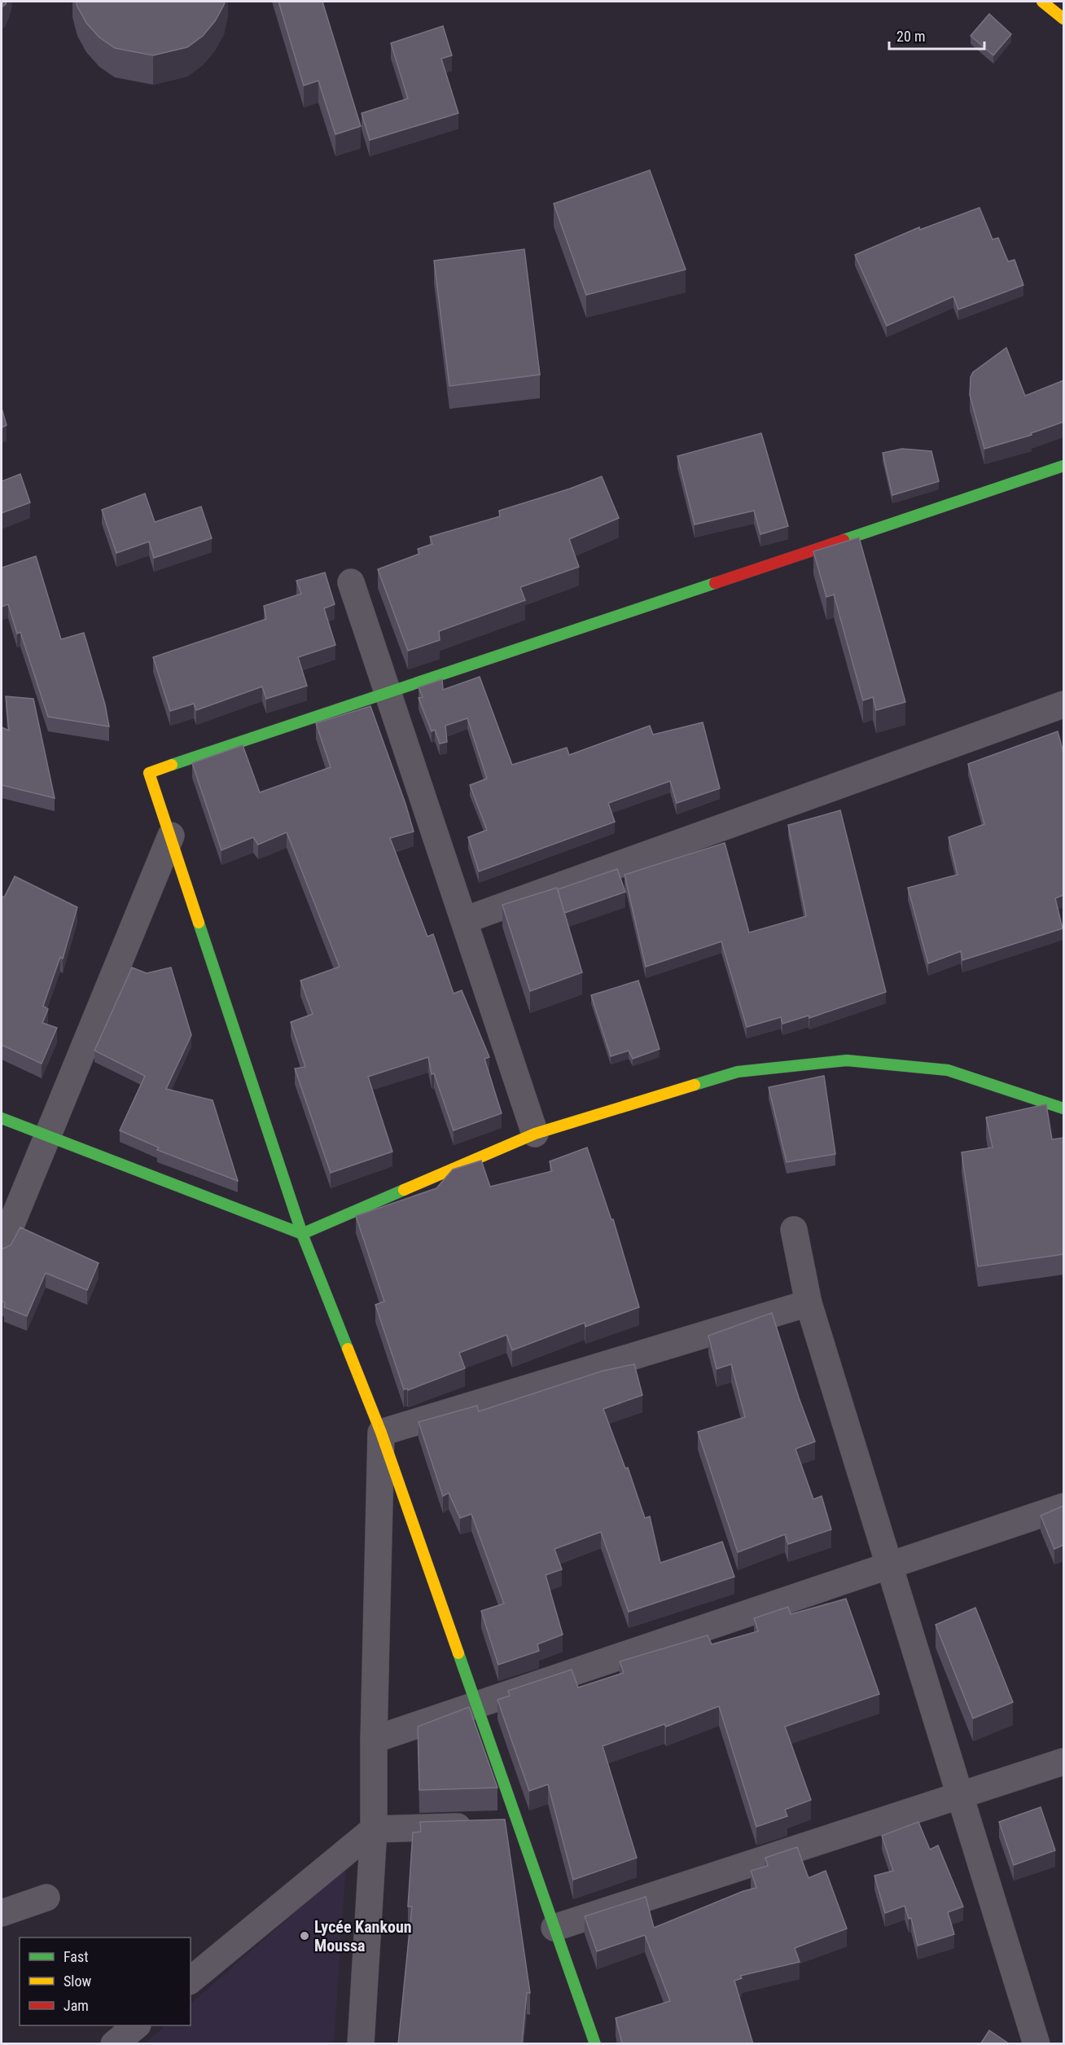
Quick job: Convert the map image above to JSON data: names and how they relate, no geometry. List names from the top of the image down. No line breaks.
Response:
{"places":["Lycée Kankoun Moussa"],"legend":["Fast","Slow","Jam"],"scale_bar":"20 m"}
